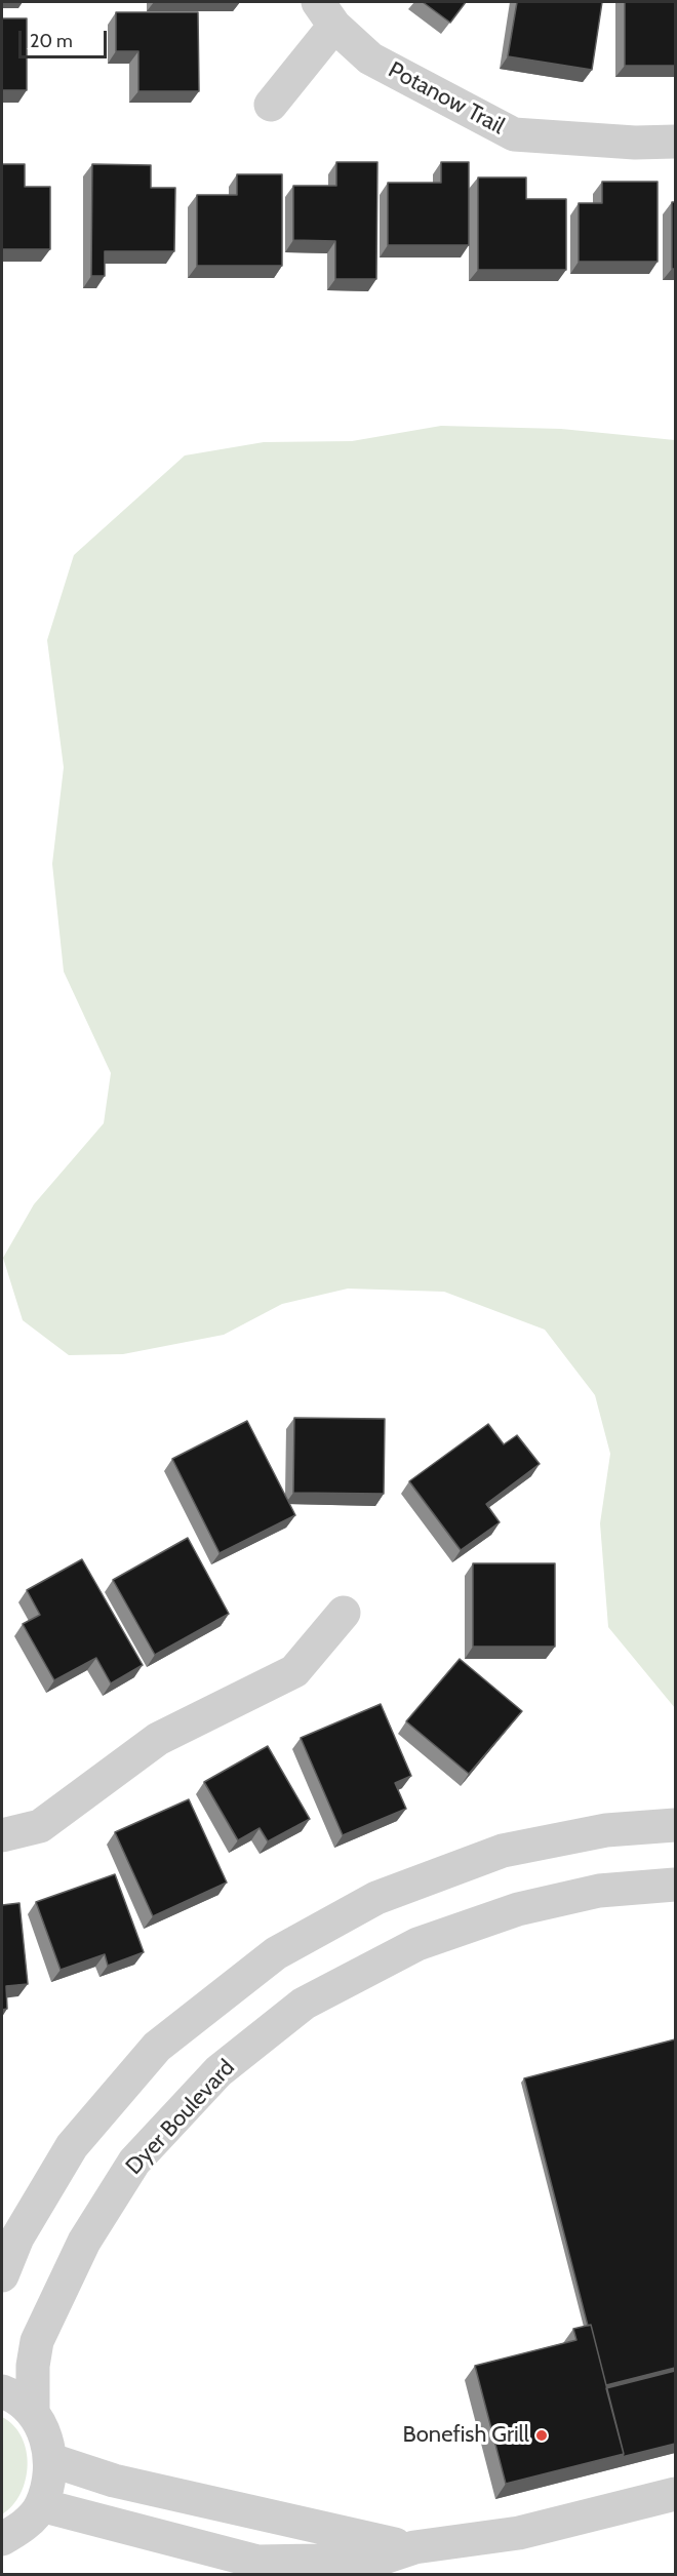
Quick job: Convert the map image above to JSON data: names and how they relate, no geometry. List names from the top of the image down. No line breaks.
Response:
{"streets":{"street":["Potanow Trail","Dyer Boulevard"]},"places":["Bonefish Grill"],"scale_bar":"20 m"}
